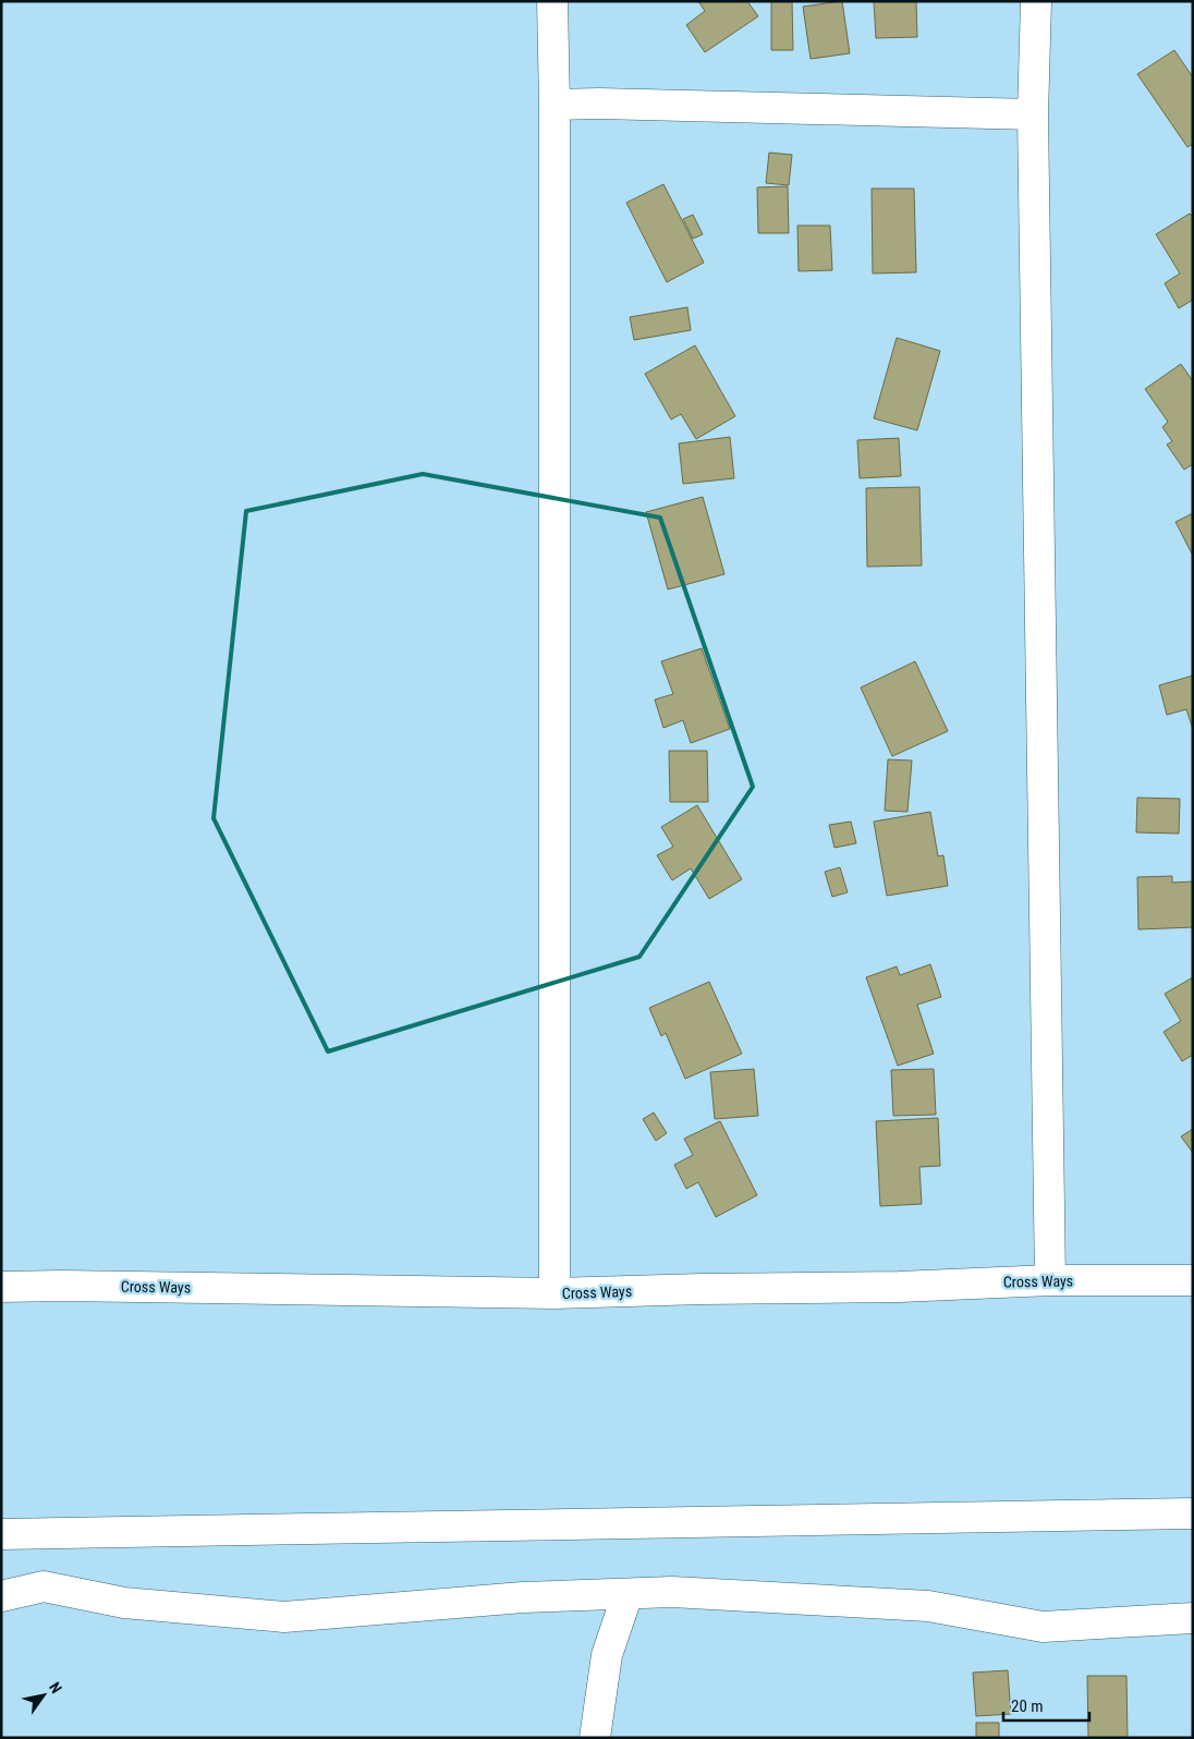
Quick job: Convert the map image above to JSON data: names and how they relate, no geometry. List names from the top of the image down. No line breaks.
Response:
{"streets":{"main road":["Cross Ways"]},"scale_bar":"20 m","north":"top right"}
